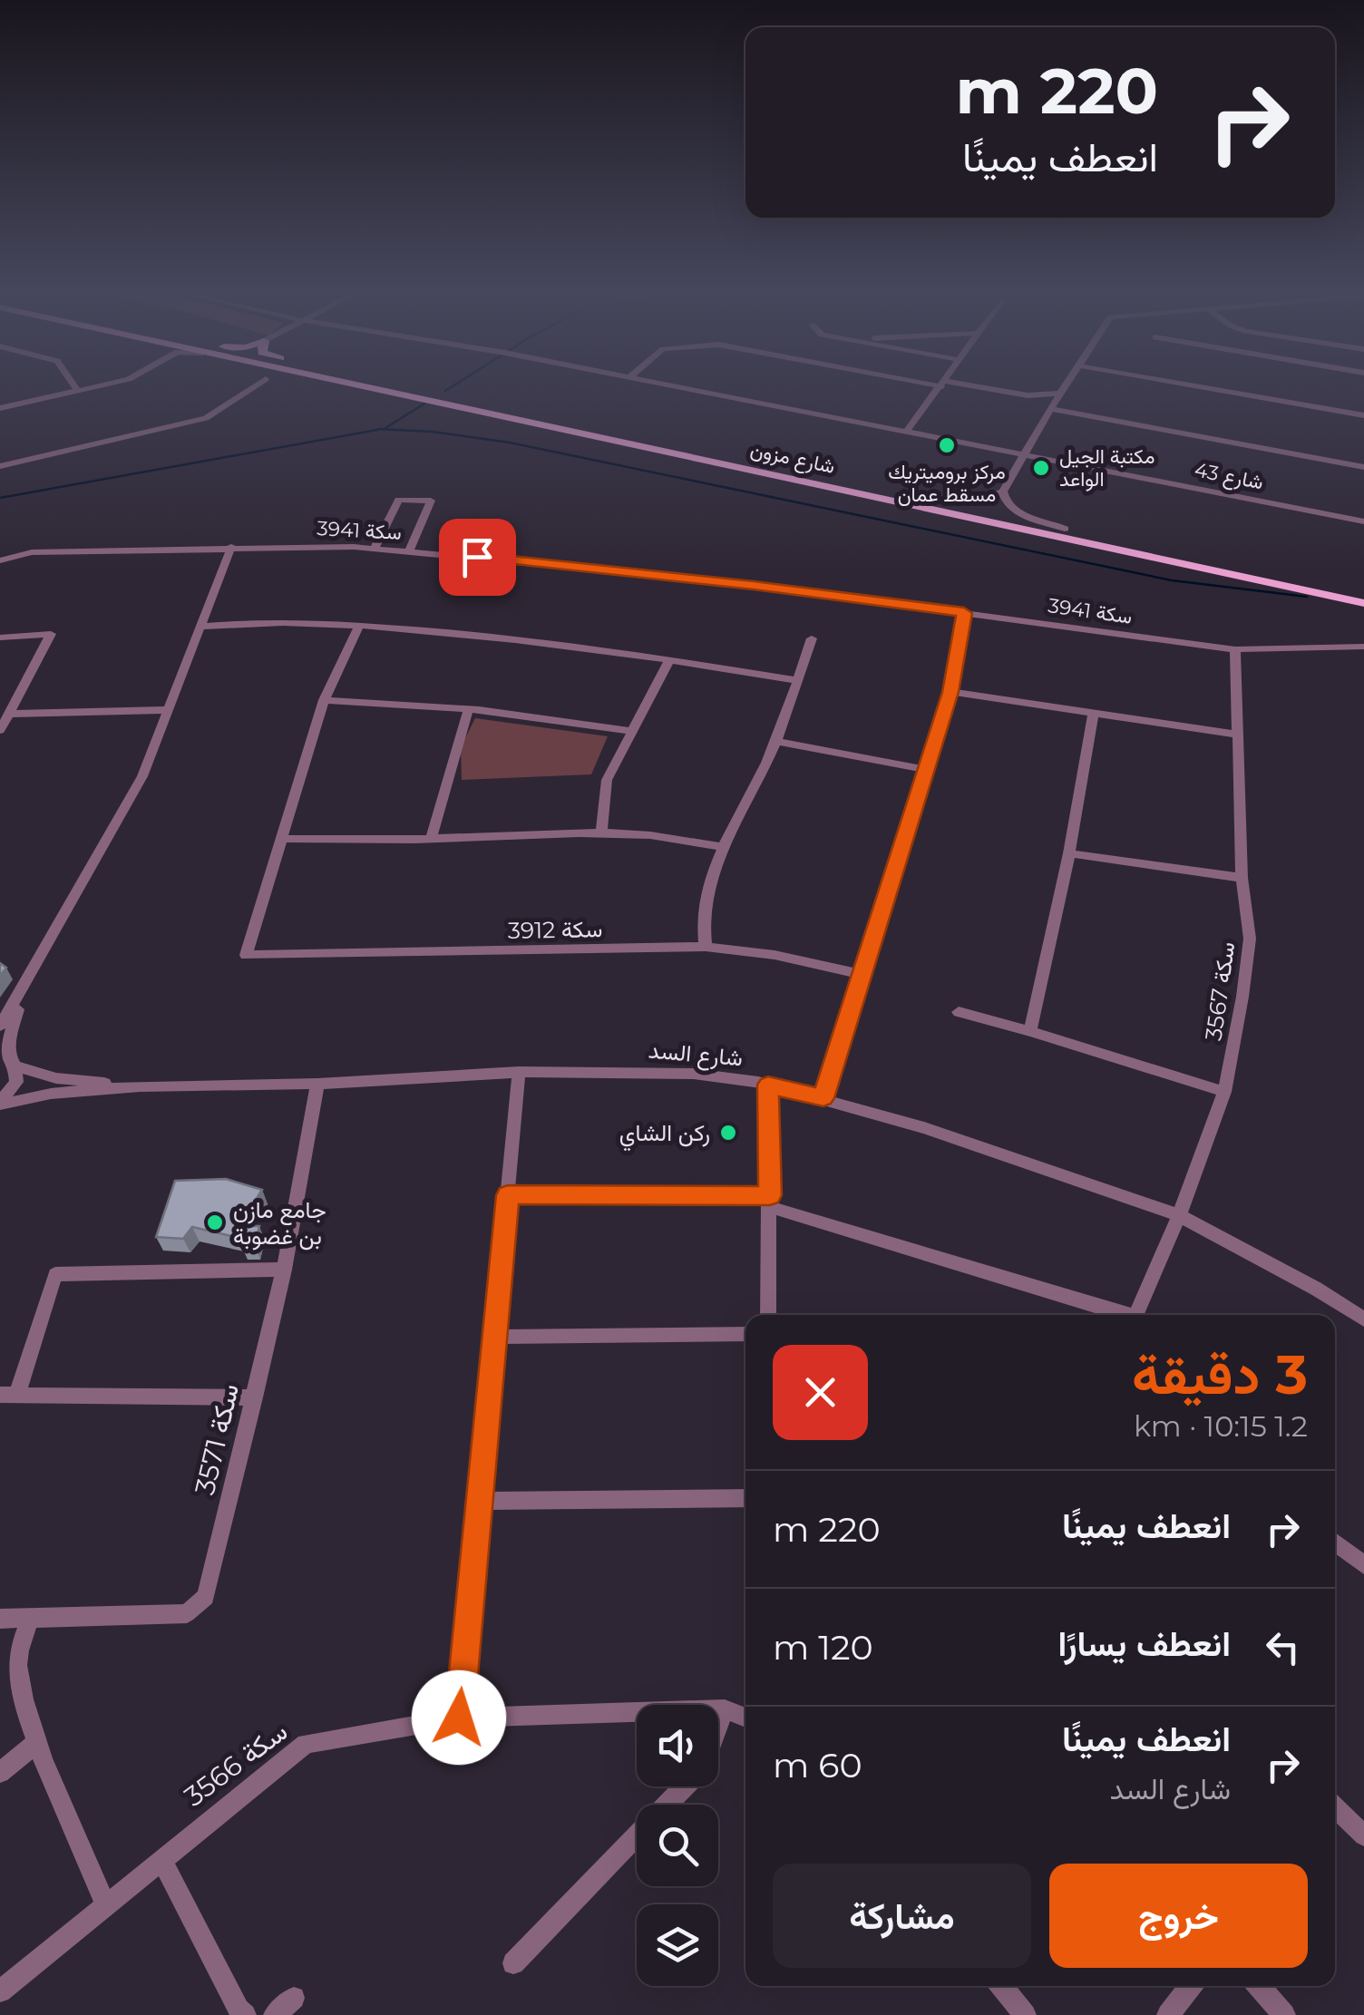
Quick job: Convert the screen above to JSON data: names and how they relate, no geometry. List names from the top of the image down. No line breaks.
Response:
{"streets":{"main road":["شارع مزون"],"street":["شارع 43","سكة 3941","سكة 3912","سكة 3567","شارع السد","سكة 3571","سكة 3566"]},"crossings":[["سكة 3941","سكة 3567"],["سكة 3567","شارع السد"],["شارع السد","سكة 3571"]],"places":["مركز بروميتريك مسقط عمان","مكتبة الجيل الواعد","ركن الشاي","جامع مازن بن غضوبة"],"page":{"turn":["220 m","انعطف يمينًا"],"heading":["3 دقيقة","1.2 km · 10:15"],"list":[{"name":"انعطف يمينًا","value":"220 m"},{"name":"انعطف يسارًا","value":"120 m"},{"name":"انعطف يمينًا","note":"شارع السد","value":"60 m"}],"buttons":["خروج","مشاركة"]}}
